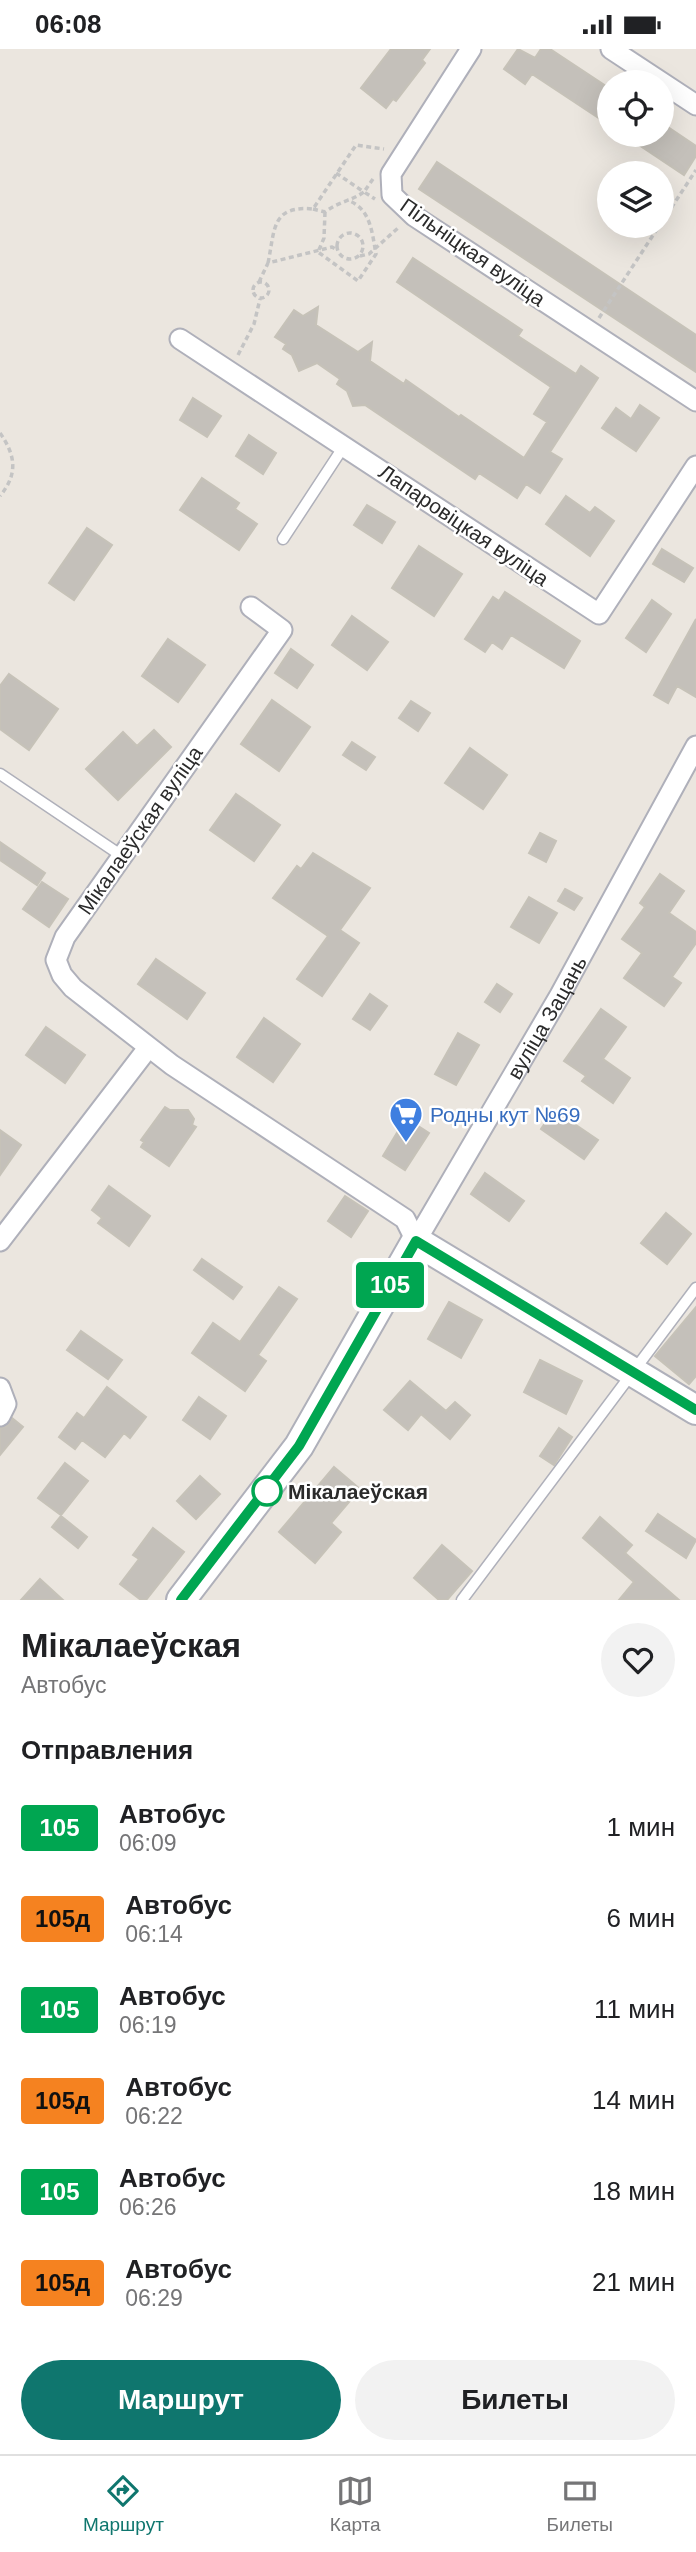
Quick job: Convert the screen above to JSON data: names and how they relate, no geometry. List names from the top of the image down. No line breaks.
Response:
{"streets":{"street":["Пільніцкая вуліца","Лапаровіцкая вуліца","Мікалаеўская вуліца","вуліца Зацань"]},"crossings":[["Мікалаеўская вуліца","вуліца Зацань"]],"places":{"supermarket":["Родны кут №69"],"other":["Мікалаеўская"]},"lines":["bus line 105"],"page":{"status":"06:08","on_map":"105","heading":[["Мікалаеўская","Автобус"],"Отправления"],"list":[{"mark":"105","name":"Автобус","note":"06:09","value":"1 мин"},{"mark":"105д","name":"Автобус","note":"06:14","value":"6 мин"},{"mark":"105","name":"Автобус","note":"06:19","value":"11 мин"},{"mark":"105д","name":"Автобус","note":"06:22","value":"14 мин"},{"mark":"105","name":"Автобус","note":"06:26","value":"18 мин"},{"mark":"105д","name":"Автобус","note":"06:29","value":"21 мин"}],"buttons":["Маршрут","Билеты"],"tabs":["Маршрут","Карта","Билеты"]}}
